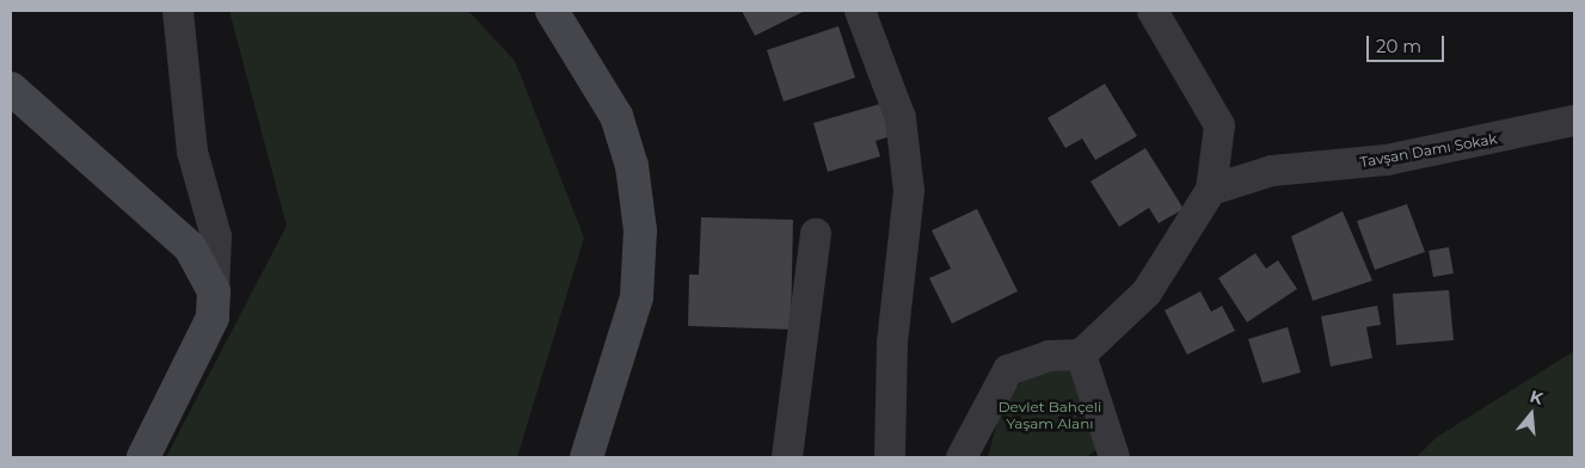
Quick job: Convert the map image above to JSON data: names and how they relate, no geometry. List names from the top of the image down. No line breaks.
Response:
{"streets":{"street":["Tavşan Damı Sokak"]},"parks":["Devlet Bahçeli Yaşam Alanı"],"scale_bar":"20 m","north":"top"}
